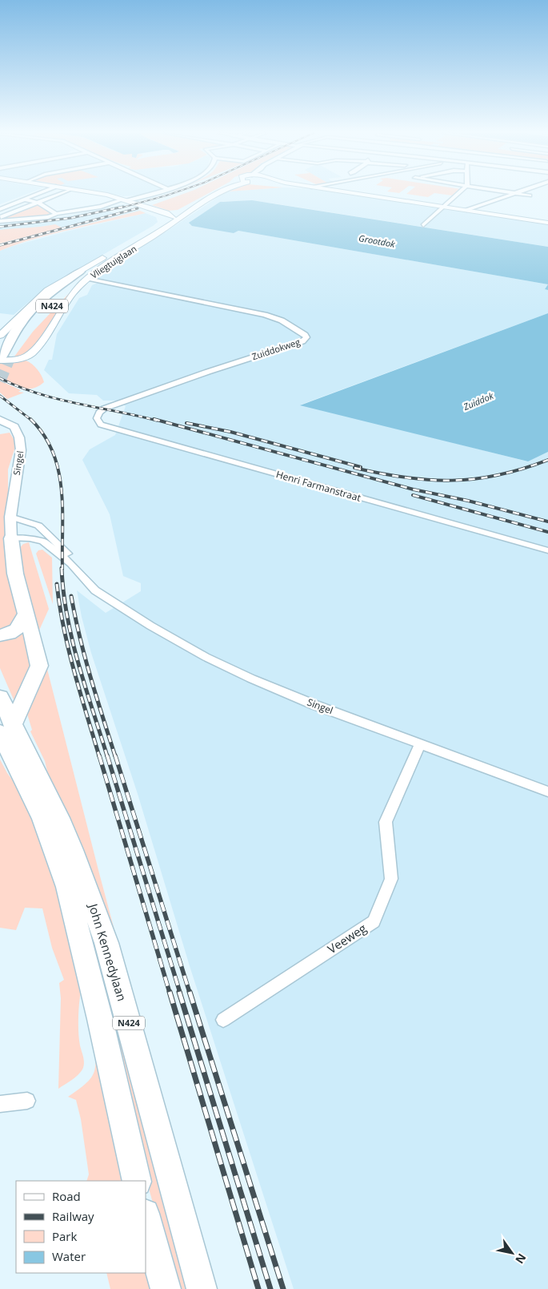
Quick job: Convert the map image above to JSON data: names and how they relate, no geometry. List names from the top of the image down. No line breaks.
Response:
{"streets":{"highway":["N424","John Kennedylaan"],"main road":["Vliegtuiglaan"],"street":["Zuiddokweg","Singel","Henri Farmanstraat","Veeweg"]},"crossings":[["Vliegtuiglaan","N424"],["Vliegtuiglaan","Zuiddokweg"],["N424","Zuiddokweg"],["Zuiddokweg","Henri Farmanstraat"],["Singel","Veeweg"]],"water":["Grootdok","Zuiddok"],"legend":["Road","Railway","Park","Water"],"north":"bottom right"}
